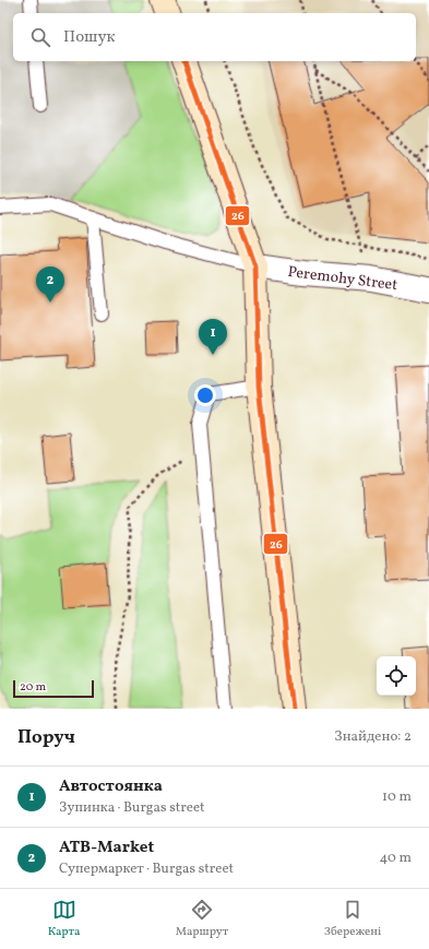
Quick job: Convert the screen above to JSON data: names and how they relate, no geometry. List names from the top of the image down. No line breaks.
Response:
{"streets":{"street":["Peremohy Street"]},"lines":["transit line 26"],"scale_bar":"20 m","page":{"search":"Пошук","pins":["2","1"],"scale":"20 m","heading":["Поруч","Знайдено: 2"],"list":[{"mark":"1","name":"Автостоянка","note":"Зупинка · Burgas street","value":"10 m"},{"mark":"2","name":"ATB-Market","note":"Супермаркет · Burgas street","value":"40 m"}],"nav":["Карта","Маршрут","Збережені"]}}
